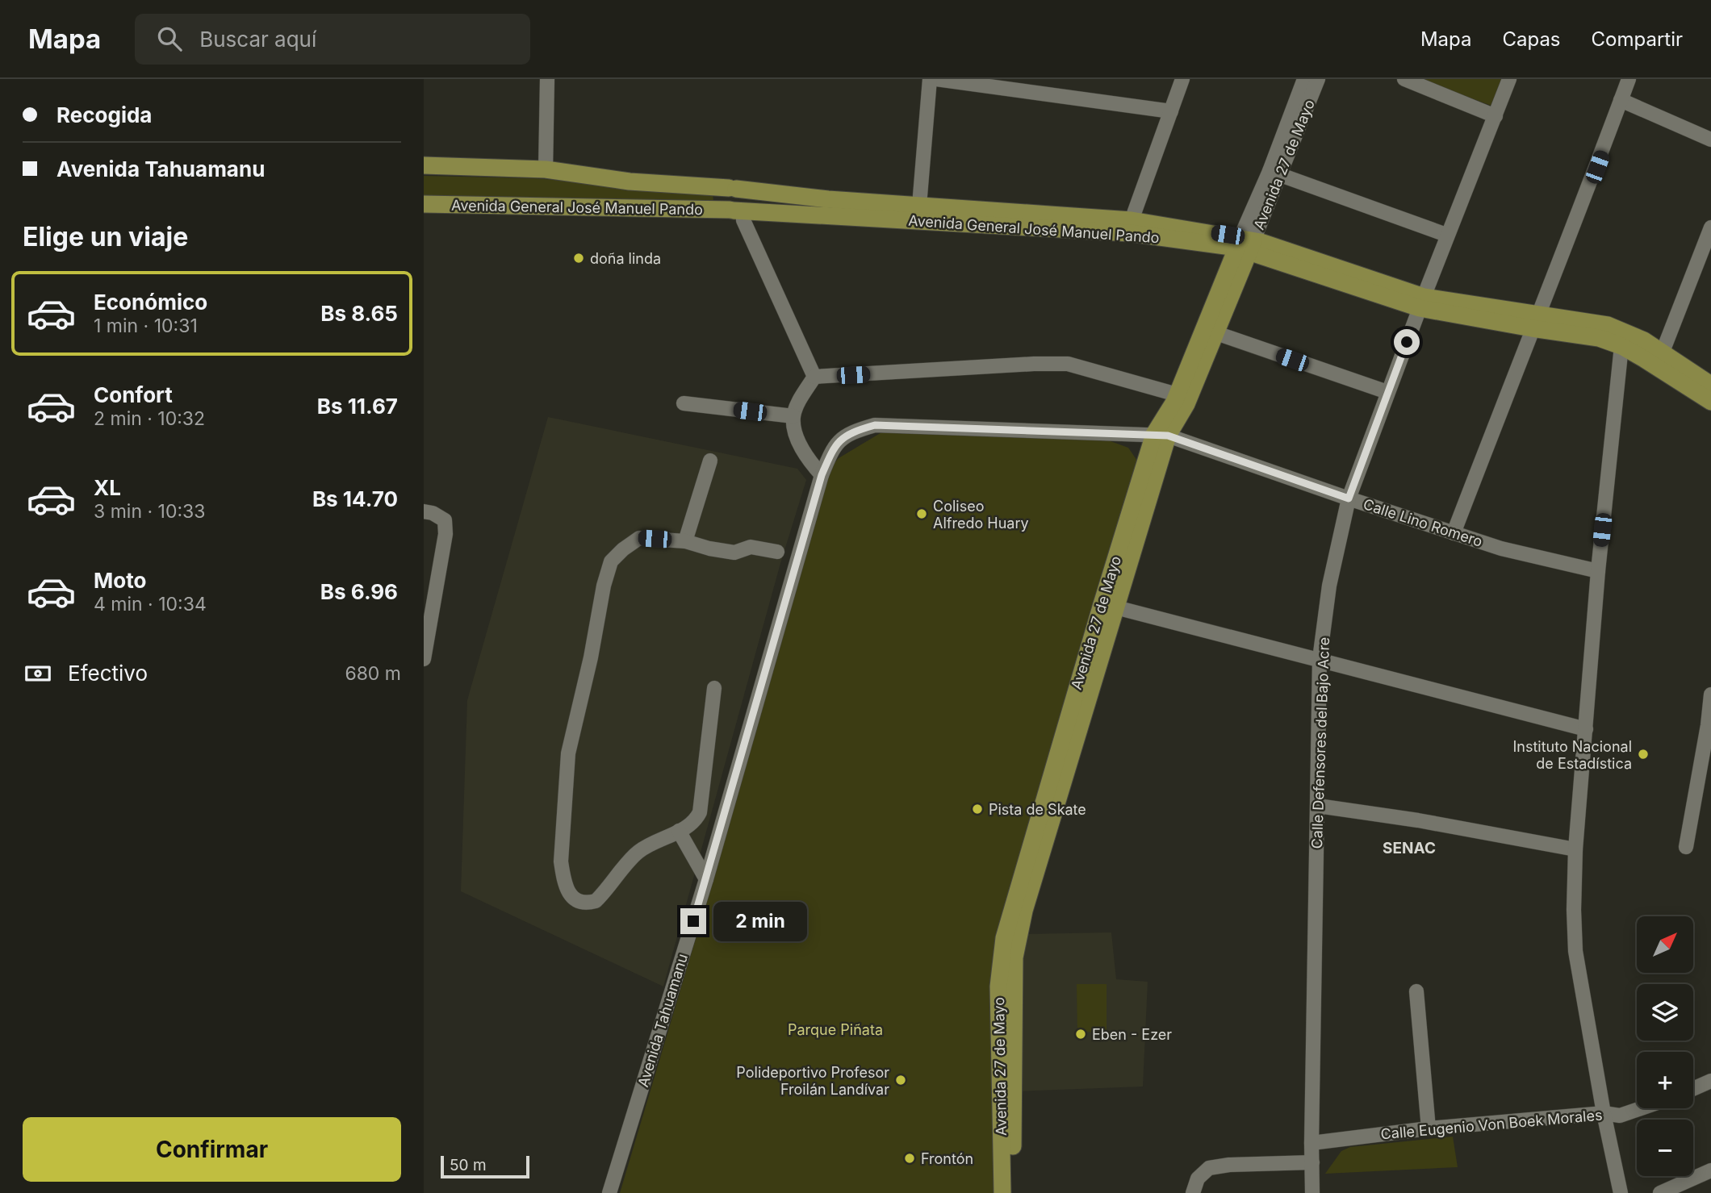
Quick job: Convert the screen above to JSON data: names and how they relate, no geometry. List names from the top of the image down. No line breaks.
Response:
{"streets":{"main road":["Avenida 27 de Mayo","Avenida General José Manuel Pando"],"street":["Calle Lino Romero","Calle Defensores del Bajo Acre","Avenida Tahuamanu","Calle Eugenio Von Boek Morales"]},"crossings":[["Avenida 27 de Mayo","Avenida General José Manuel Pando"],["Avenida 27 de Mayo","Calle Lino Romero"],["Avenida 27 de Mayo","Avenida Tahuamanu"],["Avenida General José Manuel Pando","Calle Defensores del Bajo Acre"],["Calle Lino Romero","Calle Defensores del Bajo Acre"],["Calle Lino Romero","Avenida Tahuamanu"],["Calle Defensores del Bajo Acre","Calle Eugenio Von Boek Morales"]],"districts":["SENAC"],"parks":["Parque Piñata"],"places":["doña linda","Coliseo Alfredo Huary","Instituto Nacional de Estadística","Pista de Skate","Eben - Ezer","Polideportivo Profesor Froilán Landívar","Frontón"],"scale_bar":"50 m","north":"top right","page":{"header":"Mapa","search":"Buscar aquí","nav":["Mapa","Capas","Compartir"],"banner":["Recogida","Avenida Tahuamanu"],"heading":"Elige un viaje","list":[{"name":"Económico","note":"1 min · 10:31","value":"Bs 8.65"},{"name":"Confort","note":"2 min · 10:32","value":"Bs 11.67"},{"name":"XL","note":"3 min · 10:33","value":"Bs 14.70"},{"name":"Moto","note":"4 min · 10:34","value":"Bs 6.96"}],"pay":["Efectivo","680 m"],"bubble":"2 min","map_buttons":["+","−"],"buttons":"Confirmar","scale":"50 m"}}
